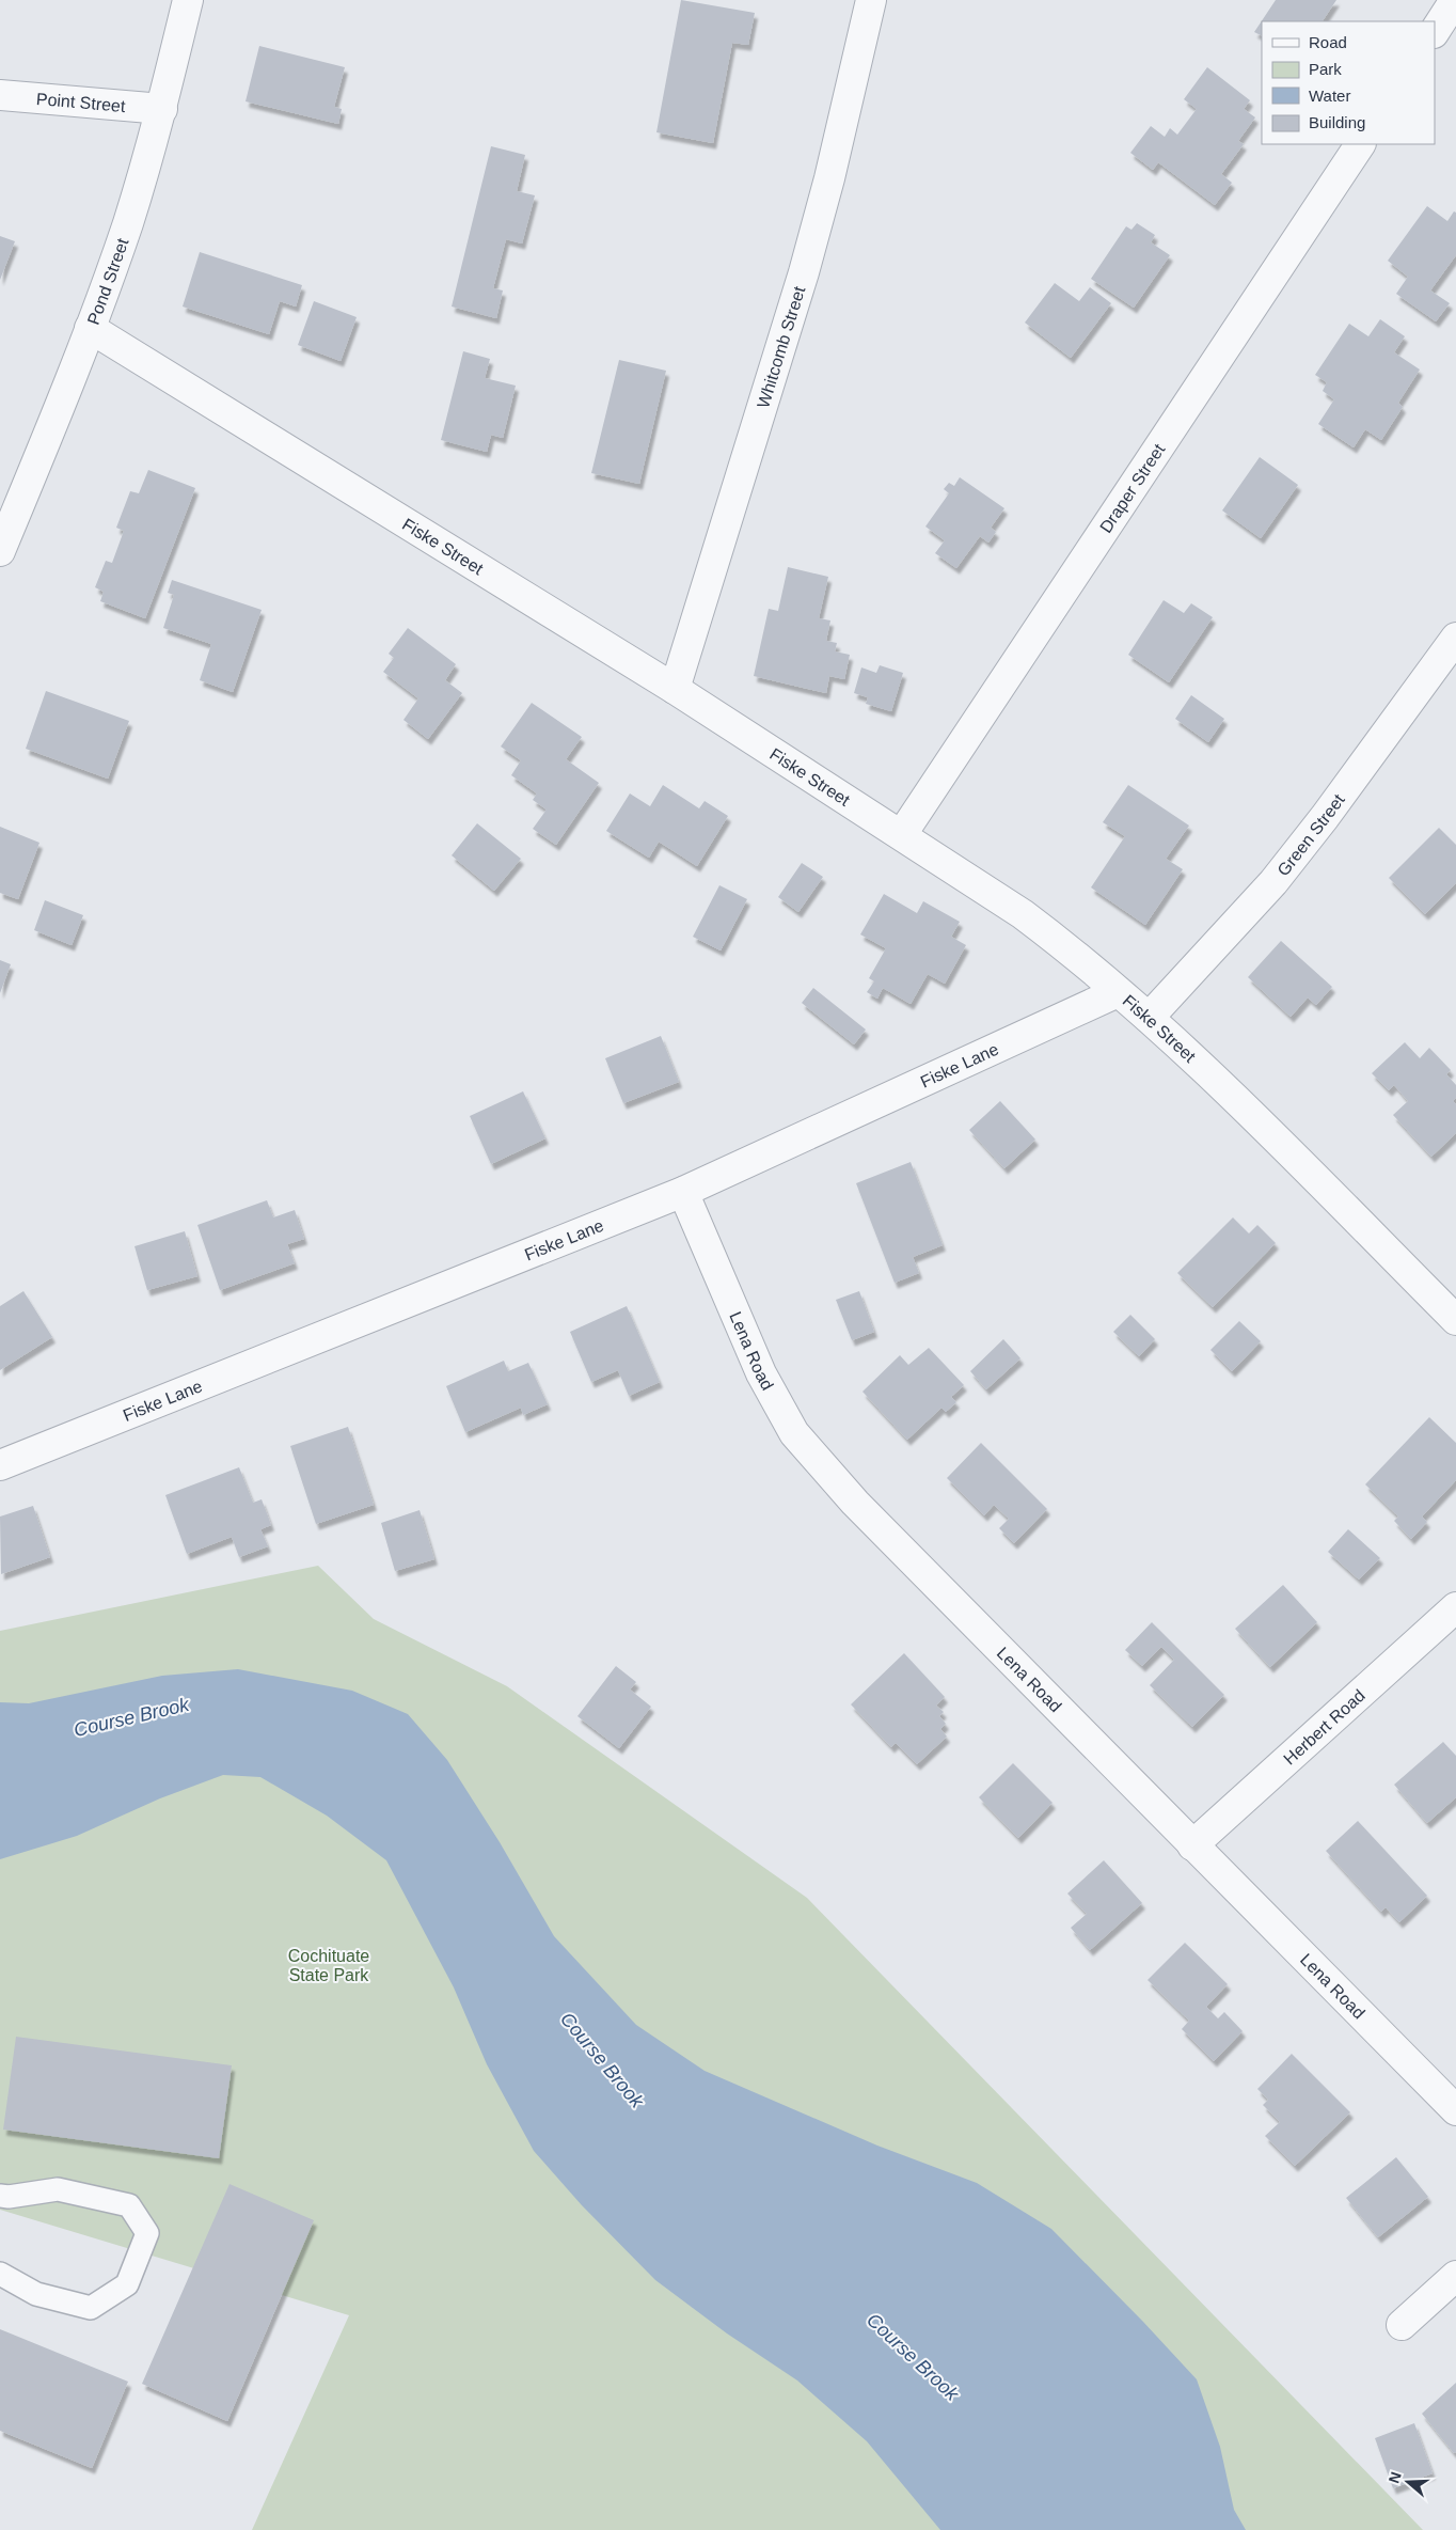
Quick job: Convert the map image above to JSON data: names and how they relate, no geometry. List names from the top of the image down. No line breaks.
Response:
{"streets":{"street":["Point Street","Pond Street","Whitcomb Street","Draper Street","Fiske Street","Green Street","Fiske Lane","Lena Road","Herbert Road"]},"crossings":[["Point Street","Pond Street"],["Pond Street","Fiske Street"],["Whitcomb Street","Fiske Street"],["Draper Street","Fiske Street"],["Fiske Street","Green Street"],["Fiske Street","Fiske Lane"],["Fiske Lane","Lena Road"],["Lena Road","Herbert Road"]],"water":["Course Brook"],"parks":["Cochituate State Park"],"legend":["Road","Park","Water","Building"],"north":"left"}
